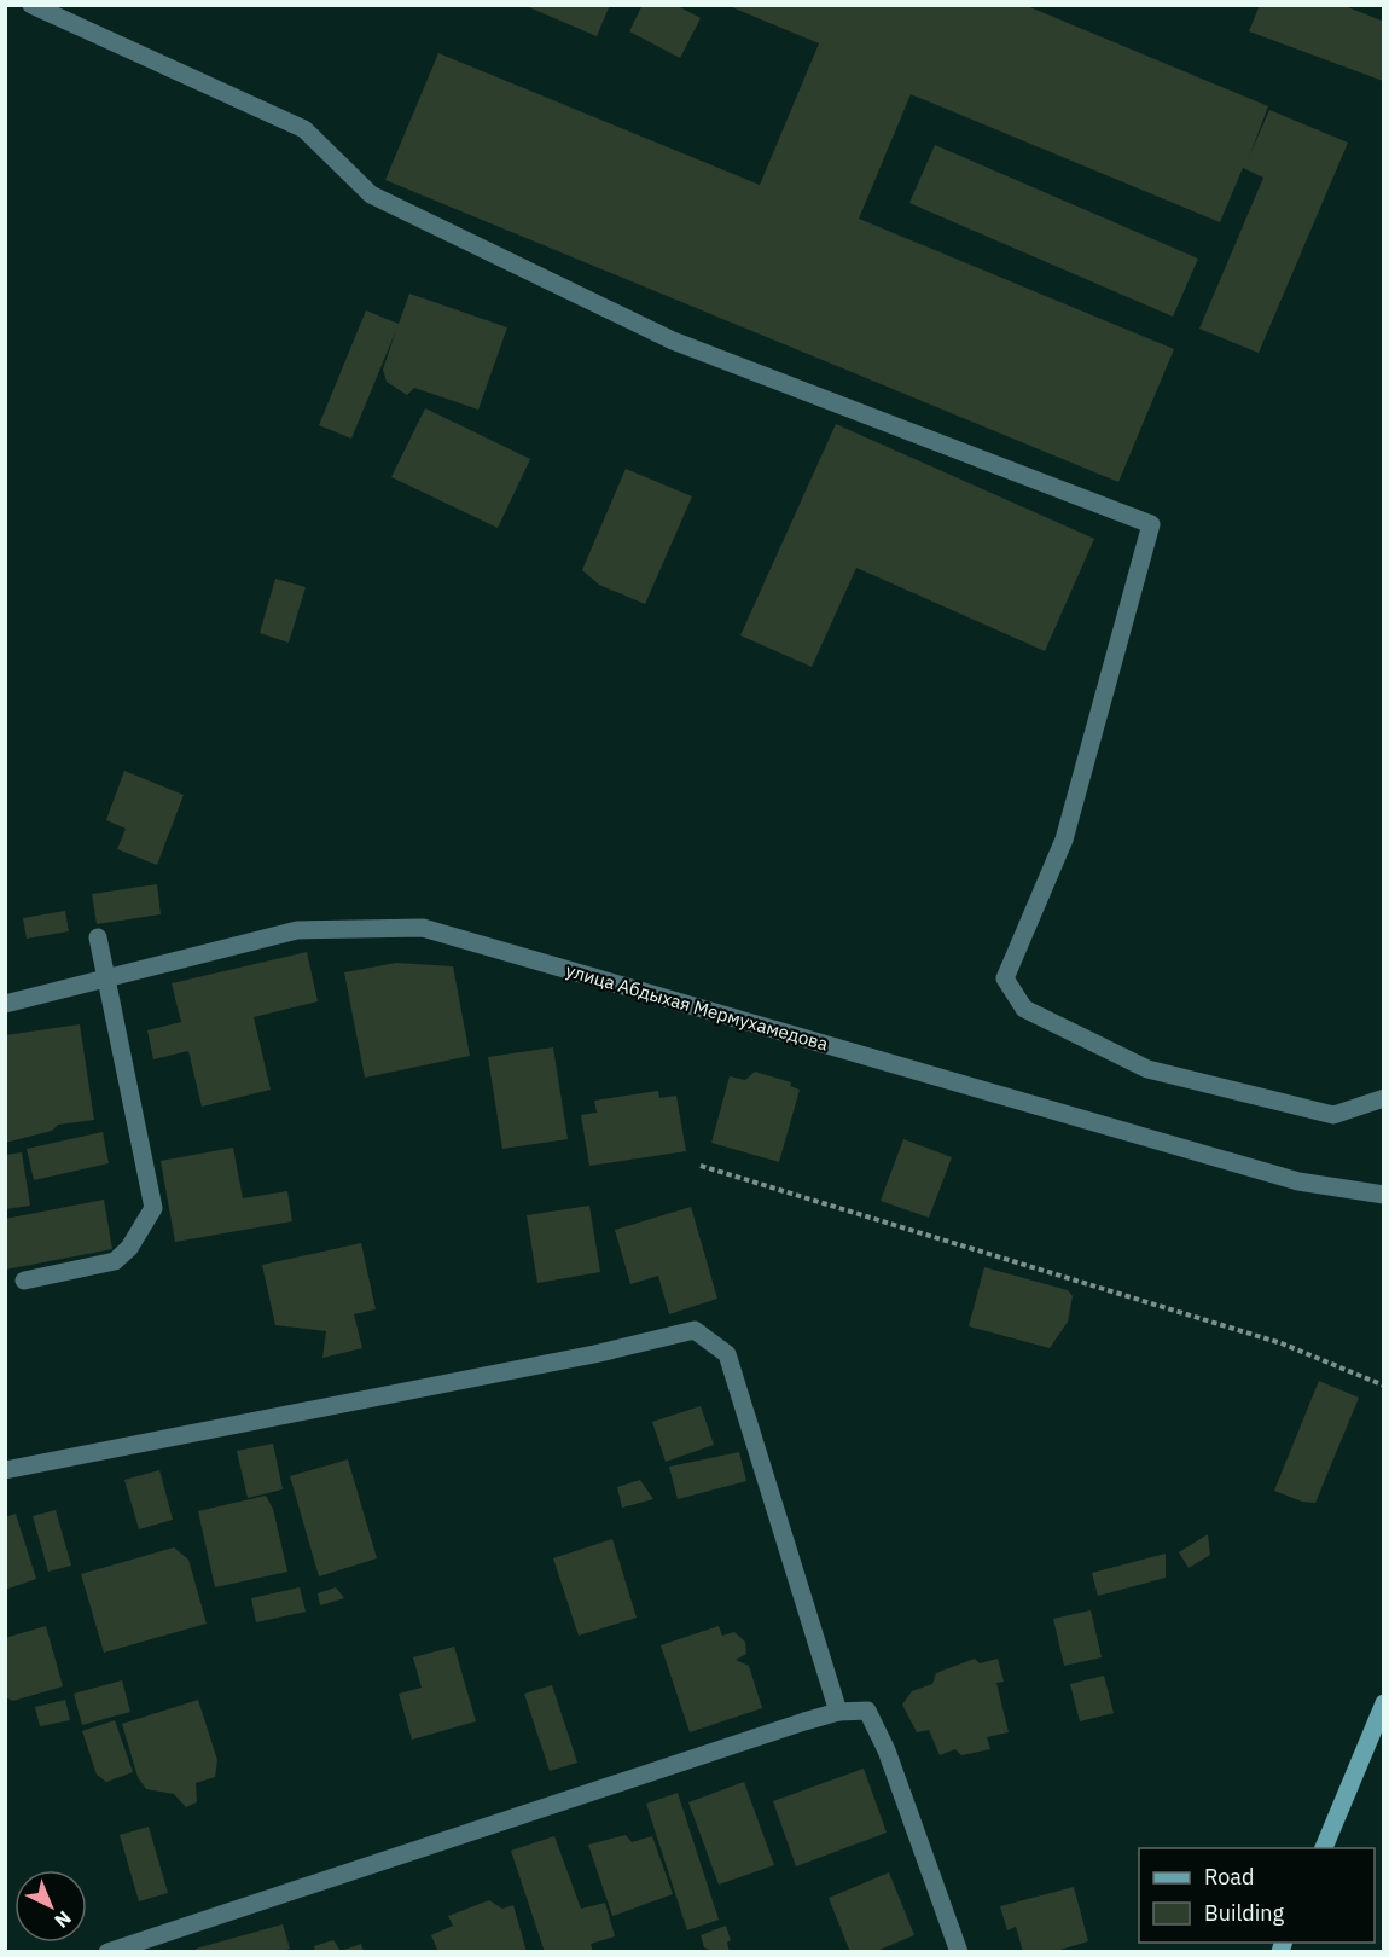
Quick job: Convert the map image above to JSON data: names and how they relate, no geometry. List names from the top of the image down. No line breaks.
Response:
{"streets":{"street":["улица Абдыхая Мермухамедова"]},"legend":["Road","Building"],"north":"bottom right"}
